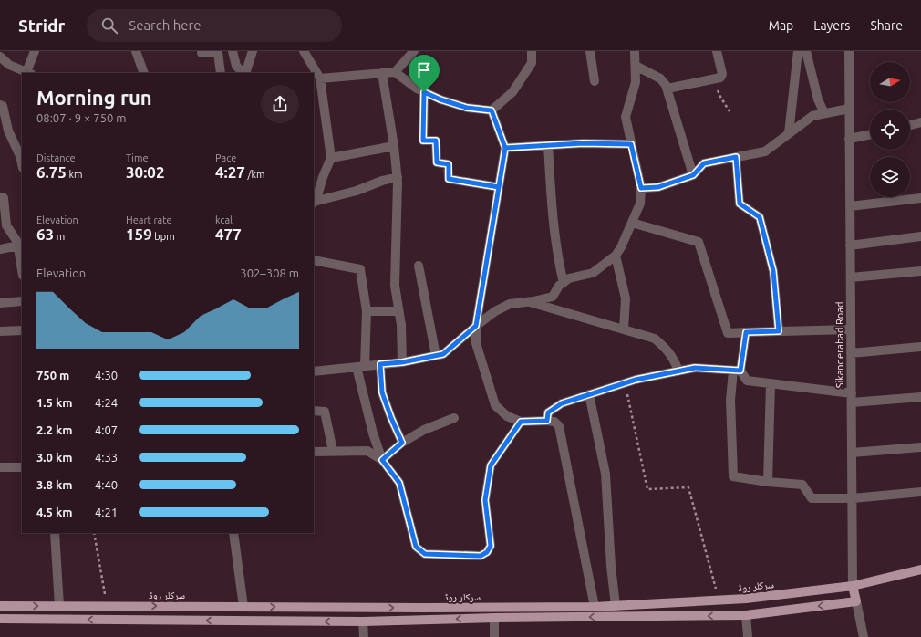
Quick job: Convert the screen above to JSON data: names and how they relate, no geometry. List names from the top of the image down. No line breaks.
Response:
{"streets":{"main road":["Sikanderabad Road","سرکلر روڈ"]},"crossings":[["Sikanderabad Road","سرکلر روڈ"]],"north":"right","page":{"header":"Stridr","search":"Search here","nav":["Map","Layers","Share"],"heading":["Morning run","08:07 · 9 × 750 m"],"stats":[["Distance","6.75 km"],["Time","30:02"],["Pace","4:27 /km"],["Elevation","63 m"],["Heart rate","159 bpm"],["kcal","477"]],"chart":["Elevation","302–308 m"],"list":[{"name":"750 m","note":"4:30"},{"name":"1.5 km","note":"4:24"},{"name":"2.2 km","note":"4:07"},{"name":"3.0 km","note":"4:33"},{"name":"3.8 km","note":"4:40"},{"name":"4.5 km","note":"4:21"}]}}
